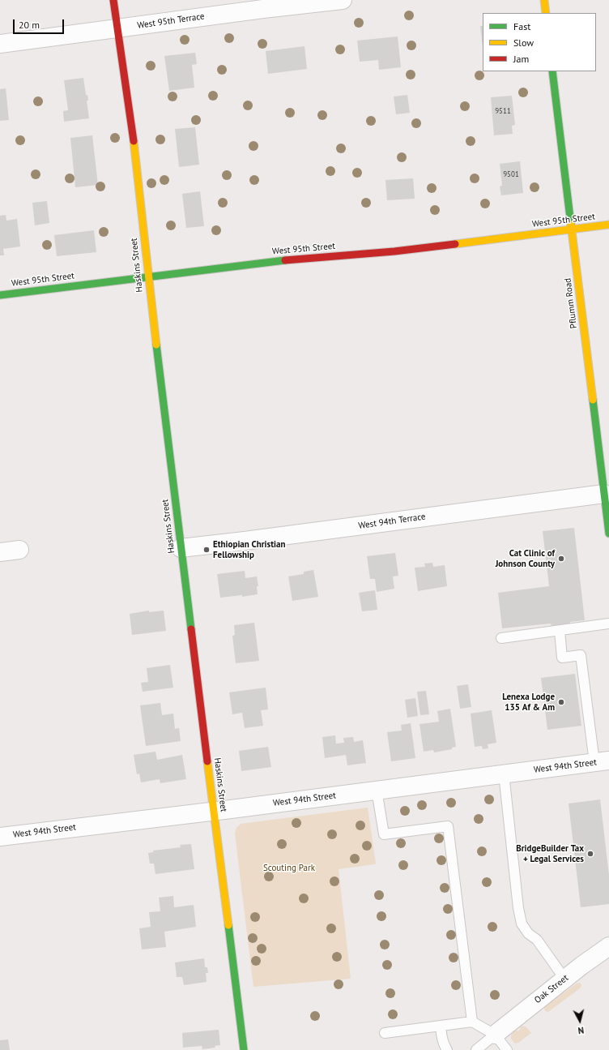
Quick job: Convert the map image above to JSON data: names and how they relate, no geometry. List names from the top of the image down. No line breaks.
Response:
{"streets":{"main road":["West 95th Street","Haskins Street","Pflumm Road"],"street":["West 95th Terrace","West 94th Terrace","West 94th Street","Oak Street"]},"crossings":[["West 95th Terrace","Haskins Street"],["West 95th Street","Haskins Street"],["West 95th Street","Pflumm Road"],["Haskins Street","West 94th Terrace"],["Haskins Street","West 94th Street"],["Pflumm Road","West 94th Terrace"]],"parks":["Scouting Park"],"places":["Ethiopian Christian Fellowship","Cat Clinic of Johnson County","Lenexa Lodge 135 Af & Am","BridgeBuilder Tax + Legal Services"],"house_numbers":["9511","9501"],"legend":["Fast","Slow","Jam"],"scale_bar":"20 m","north":"bottom"}
